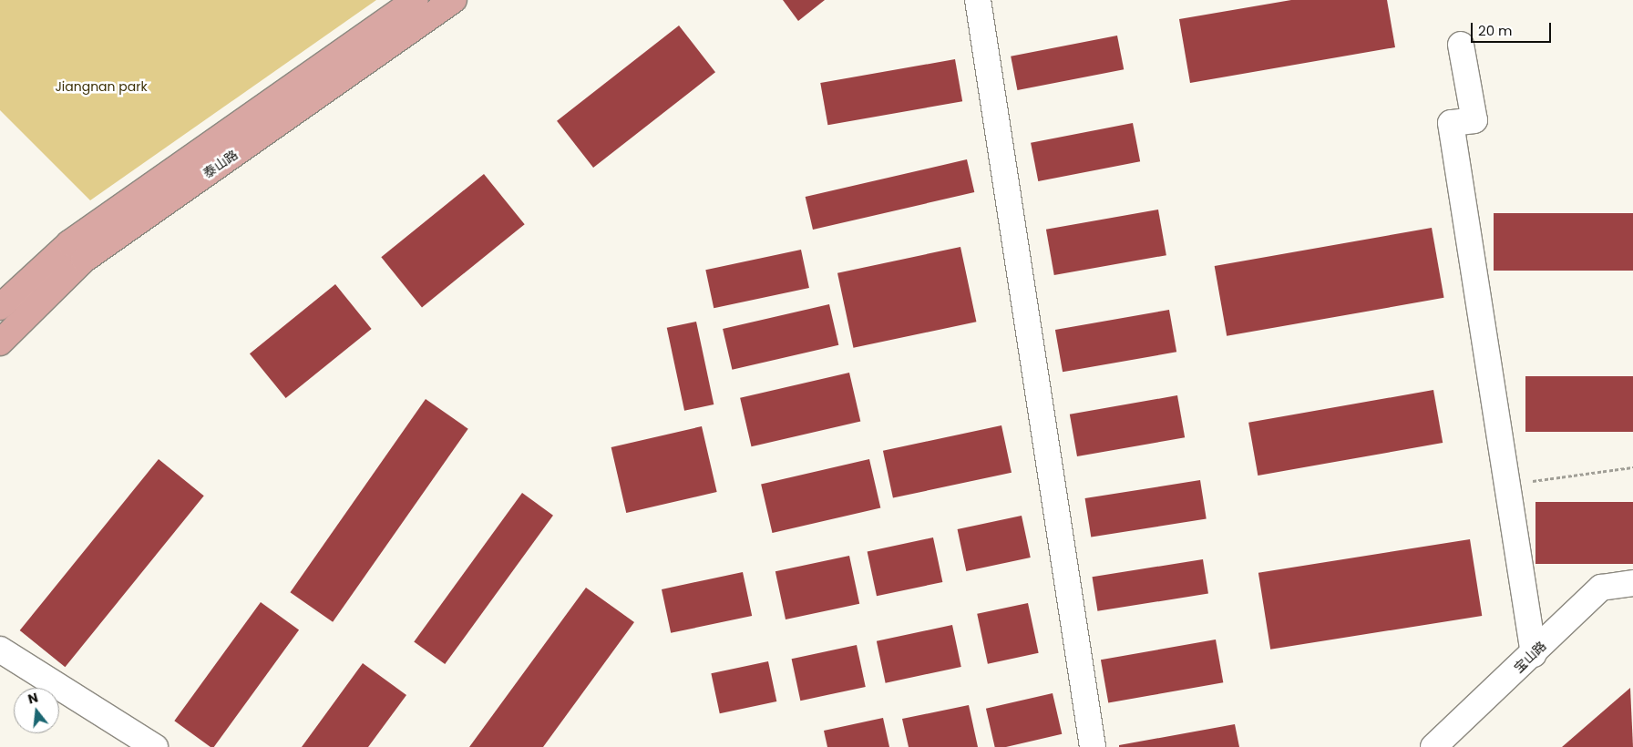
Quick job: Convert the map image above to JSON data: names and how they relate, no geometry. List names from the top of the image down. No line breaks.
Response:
{"streets":{"main road":["泰山路"],"street":["宝山路"]},"parks":["Jiangnan park"],"scale_bar":"20 m","north":"top"}
